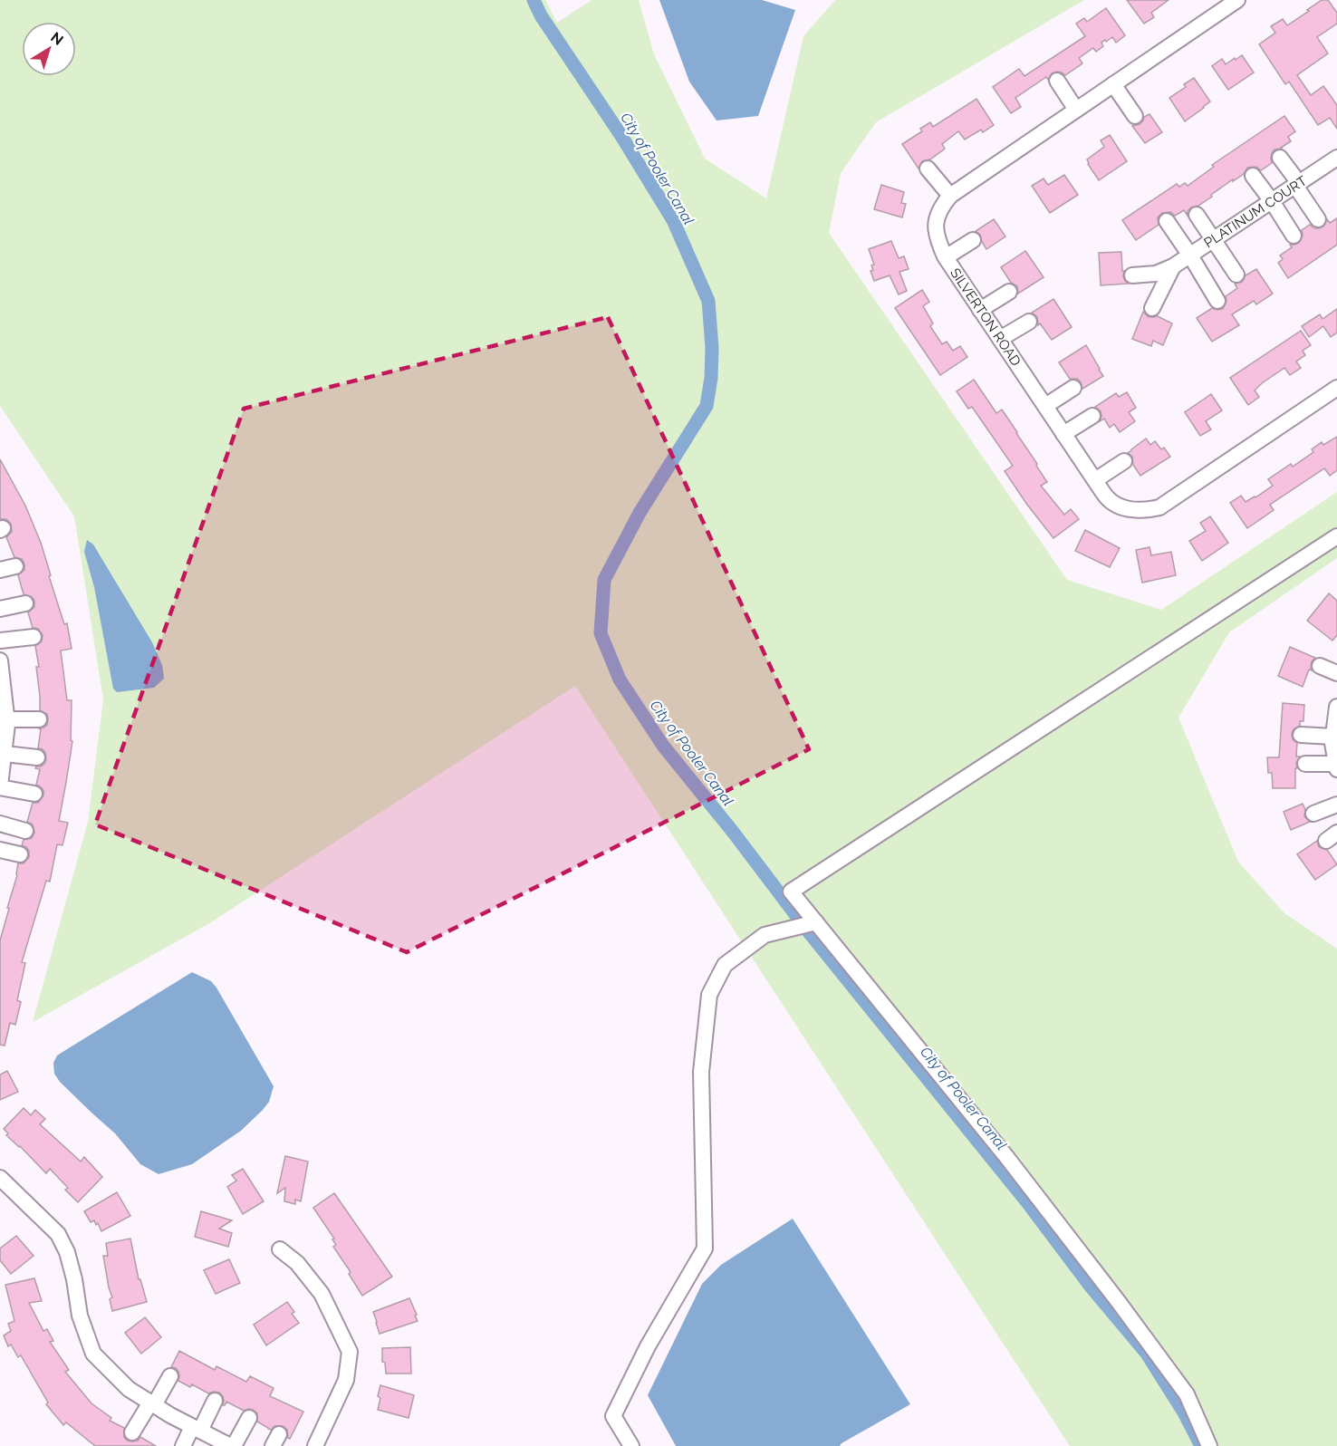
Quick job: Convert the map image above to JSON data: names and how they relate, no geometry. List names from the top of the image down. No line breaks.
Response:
{"streets":{"street":["PLATINUM COURT","SILVERTON ROAD"]},"water":["City of Pooler Canal"],"north":"top right"}
